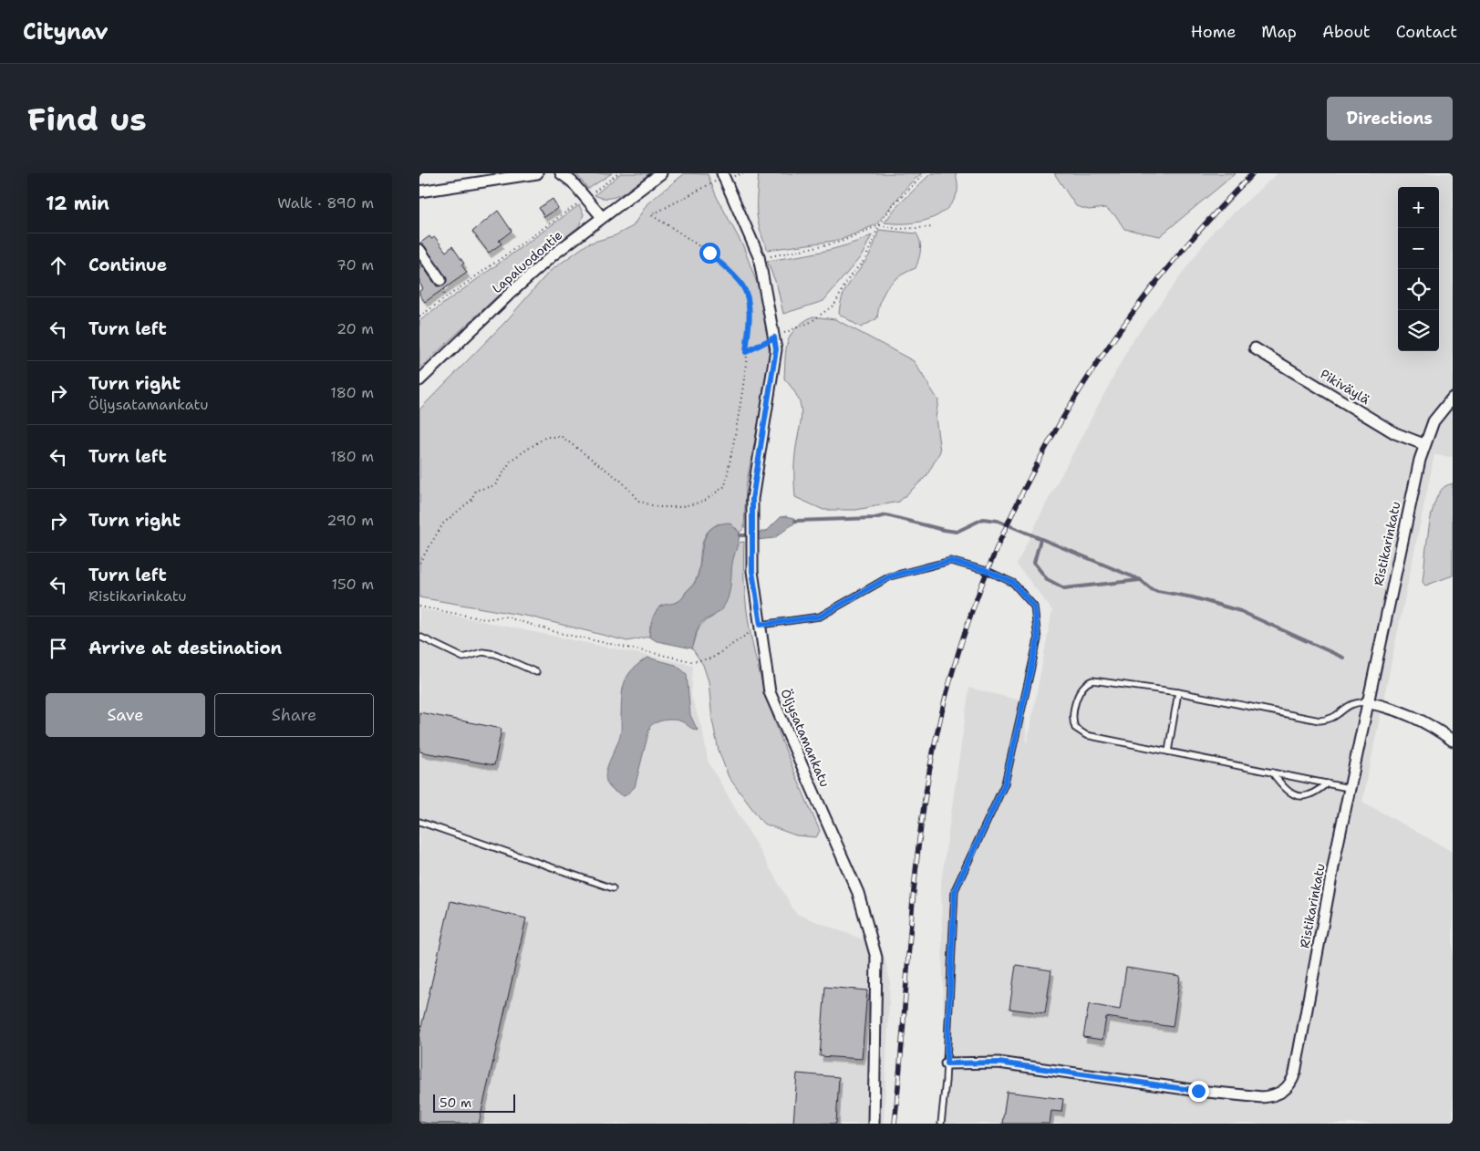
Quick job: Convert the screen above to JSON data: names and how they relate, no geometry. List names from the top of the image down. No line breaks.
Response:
{"streets":{"street":["Lapaluodontie","Pikiväylä","Ristikarinkatu","Öljysatamankatu"]},"crossings":[["Pikiväylä","Ristikarinkatu"]],"scale_bar":"50 m","page":{"header":"Citynav","nav":["Home","Map","About","Contact"],"buttons":["Directions",["Save","Share"]],"title":"Find us","heading":["12 min","Walk · 890 m"],"map_buttons":["+","−"],"list":[["Continue","70 m"],["Turn left","20 m"],["Turn right","Öljysatamankatu","180 m"],["Turn left","180 m"],["Turn right","290 m"],["Turn left","Ristikarinkatu","150 m"],"Arrive at destination"],"scale":"50 m"}}
